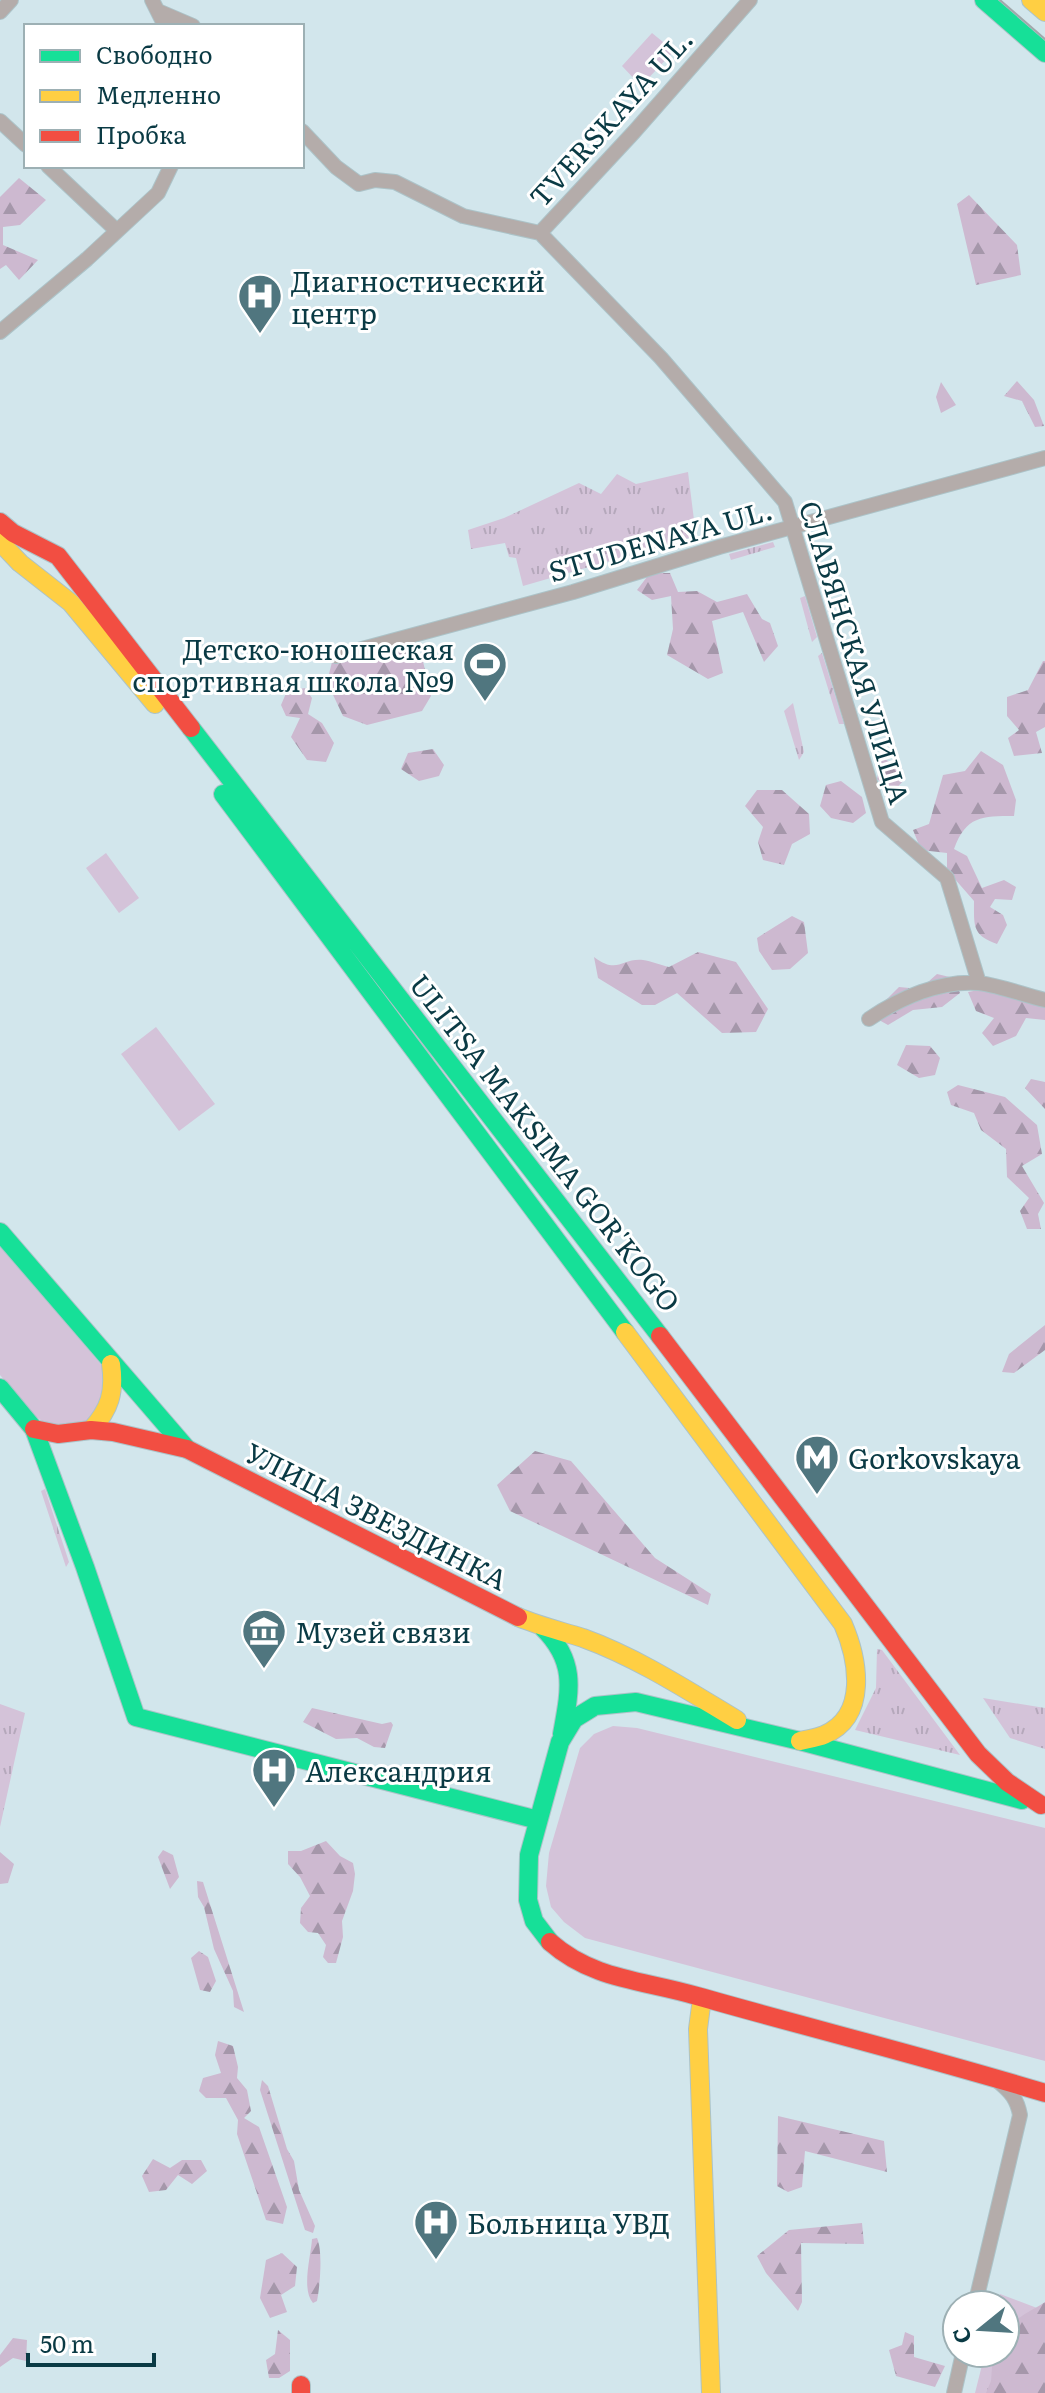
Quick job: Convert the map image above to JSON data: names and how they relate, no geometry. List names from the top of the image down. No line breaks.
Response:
{"streets":{"main road":["ULITSA MAKSIMA GOR'KOGO","УЛИЦА ЗВЕЗДИНКА"],"street":["TVERSKAYA UL.","STUDENAYA UL.","СЛАВЯНСКАЯ УЛИЦА"]},"crossings":[["TVERSKAYA UL.","СЛАВЯНСКАЯ УЛИЦА"],["STUDENAYA UL.","СЛАВЯНСКАЯ УЛИЦА"]],"places":{"hospital":["Диагностический центр","Александрия","Больница УВД"],"sports":["Детско-юношеская спортивная школа №9"],"metro station":["Gorkovskaya"],"museum":["Музей связи"]},"legend":["Свободно","Медленно","Пробка"],"scale_bar":"50 m","north":"left"}
